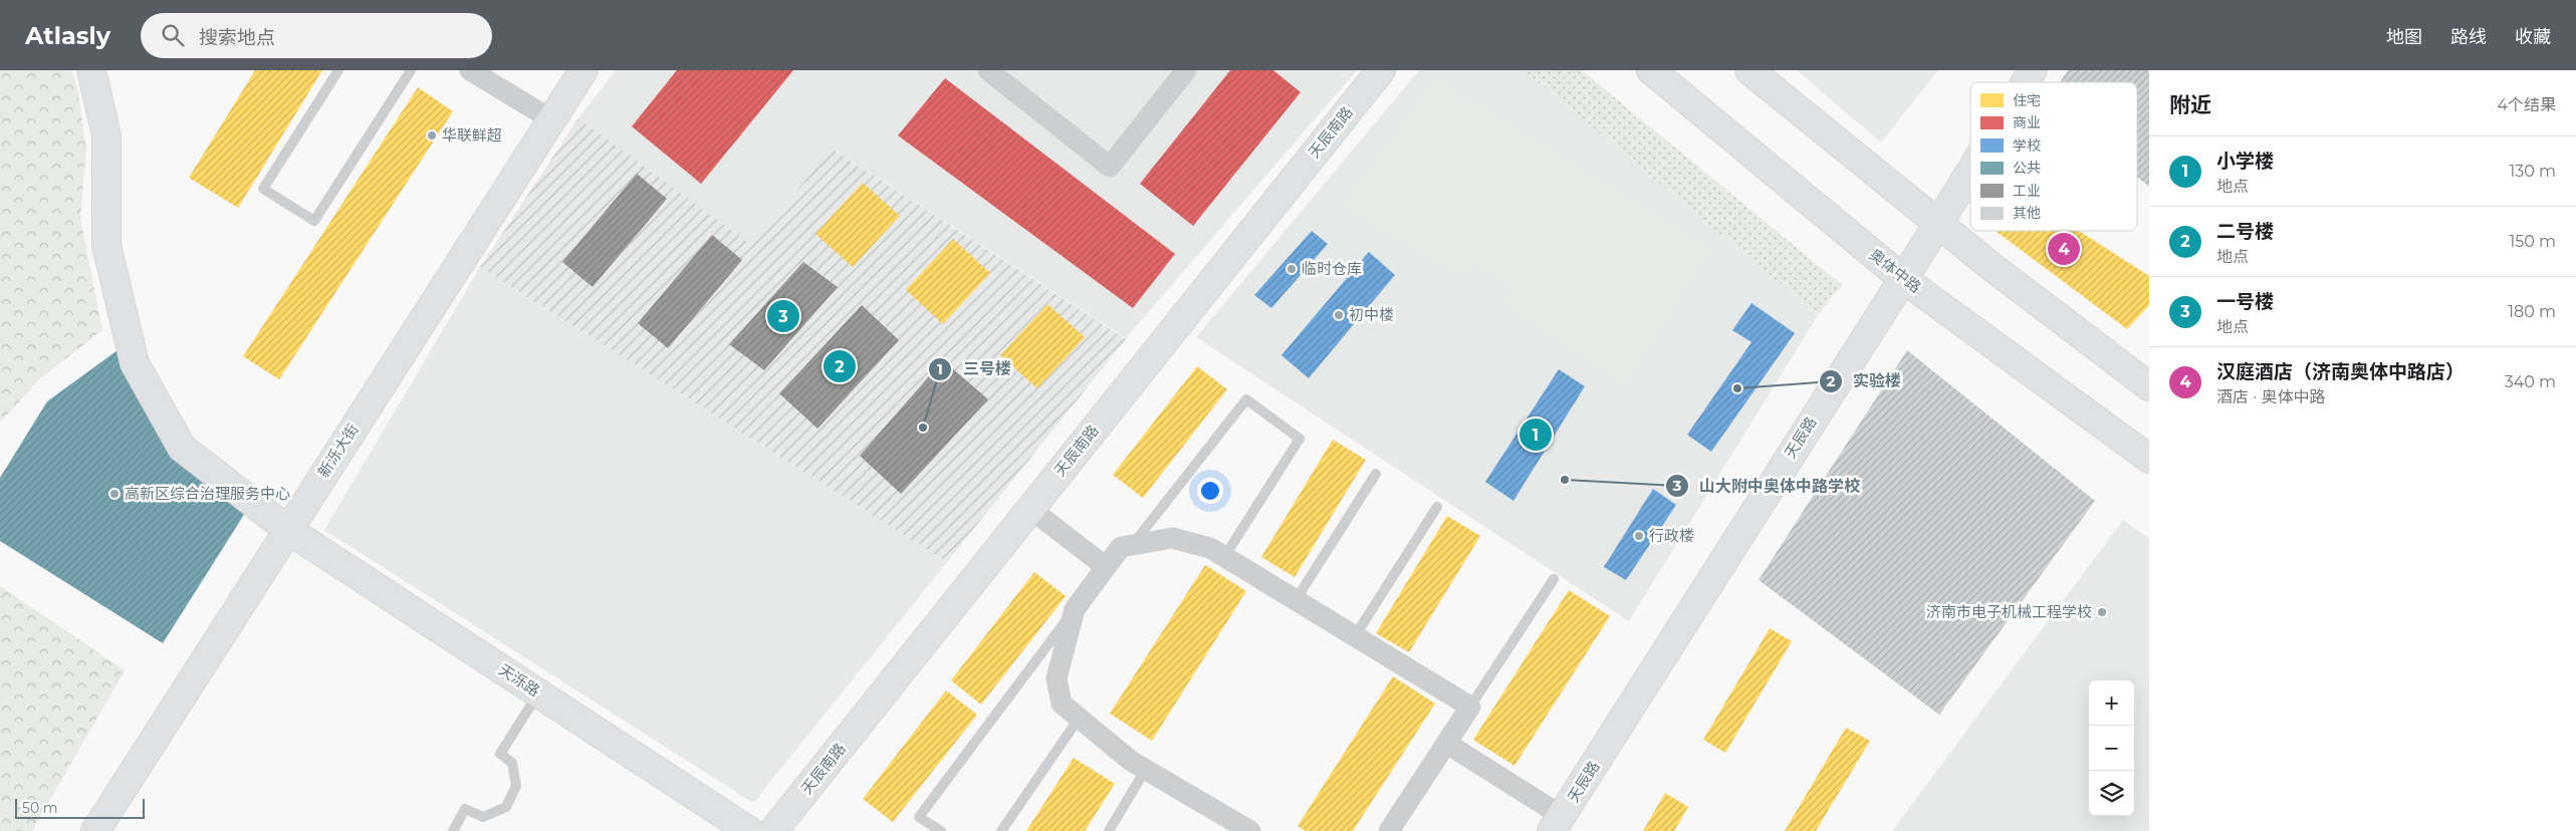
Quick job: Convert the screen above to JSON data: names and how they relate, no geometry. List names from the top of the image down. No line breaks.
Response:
{"streets":{"street":["天辰南路","奥体中路","天辰路","新泺大街","天泺路"]},"crossings":[["奥体中路","天辰路"],["新泺大街","天泺路"]],"places":["华联鲜超","临时仓库","初中楼","实验楼","三号楼","山大附中奥体中路学校","高新区综合治理服务中心","行政楼","济南市电子机械工程学校"],"legend":["住宅","商业","学校","公共","工业","其他"],"scale_bar":"50 m","page":{"header":"Atlasly","search":"搜索地点","nav":["地图","路线","收藏"],"heading":["附近","4个结果"],"list":[{"mark":"1","name":"小学楼","note":"地点","value":"130 m"},{"mark":"2","name":"二号楼","note":"地点","value":"150 m"},{"mark":"3","name":"一号楼","note":"地点","value":"180 m"},{"mark":"4","name":"汉庭酒店（济南奥体中路店）","note":"酒店 · 奥体中路","value":"340 m"}],"pins":["4","3","2","1"],"map_buttons":["+","−"],"scale":"50 m"}}
